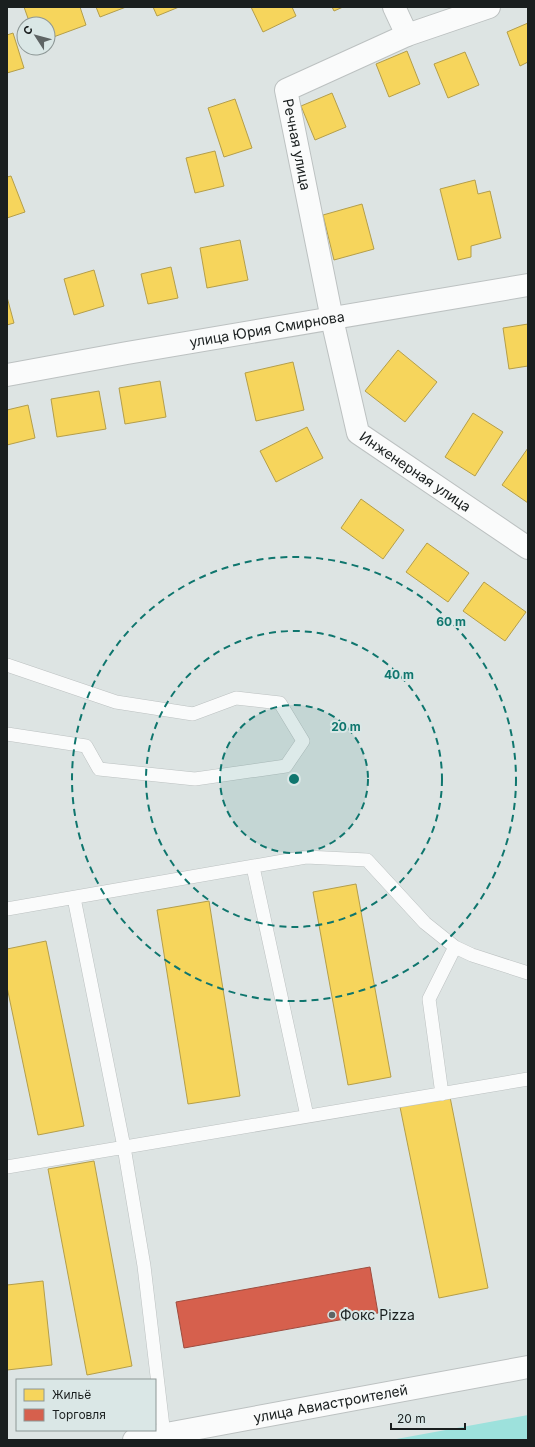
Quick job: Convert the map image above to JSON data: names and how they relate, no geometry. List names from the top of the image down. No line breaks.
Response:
{"streets":{"street":["Речная улица","улица Юрия Смирнова","Инженерная улица","улица Авиастроителей"]},"crossings":[["Речная улица","улица Юрия Смирнова"],["Речная улица","Инженерная улица"],["улица Юрия Смирнова","Инженерная улица"]],"places":["Фокс Pizza"],"legend":["Жильё","Торговля"],"scale_bar":"20 m","north":"top left","rings":["60 m","40 m","20 m"]}
